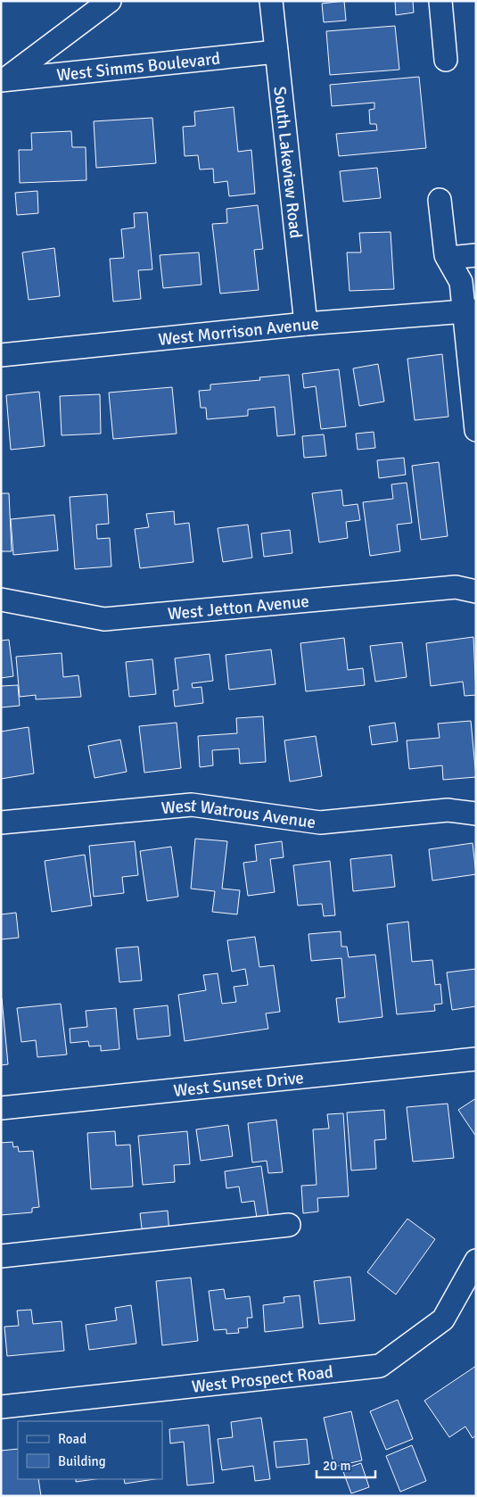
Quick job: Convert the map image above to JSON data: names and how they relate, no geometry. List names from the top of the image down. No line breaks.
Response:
{"streets":{"street":["West Simms Boulevard","South Lakeview Road","West Morrison Avenue","West Jetton Avenue","West Watrous Avenue","West Sunset Drive","West Prospect Road"]},"crossings":[["West Simms Boulevard","South Lakeview Road"],["South Lakeview Road","West Morrison Avenue"]],"legend":["Road","Building"],"scale_bar":"20 m"}
